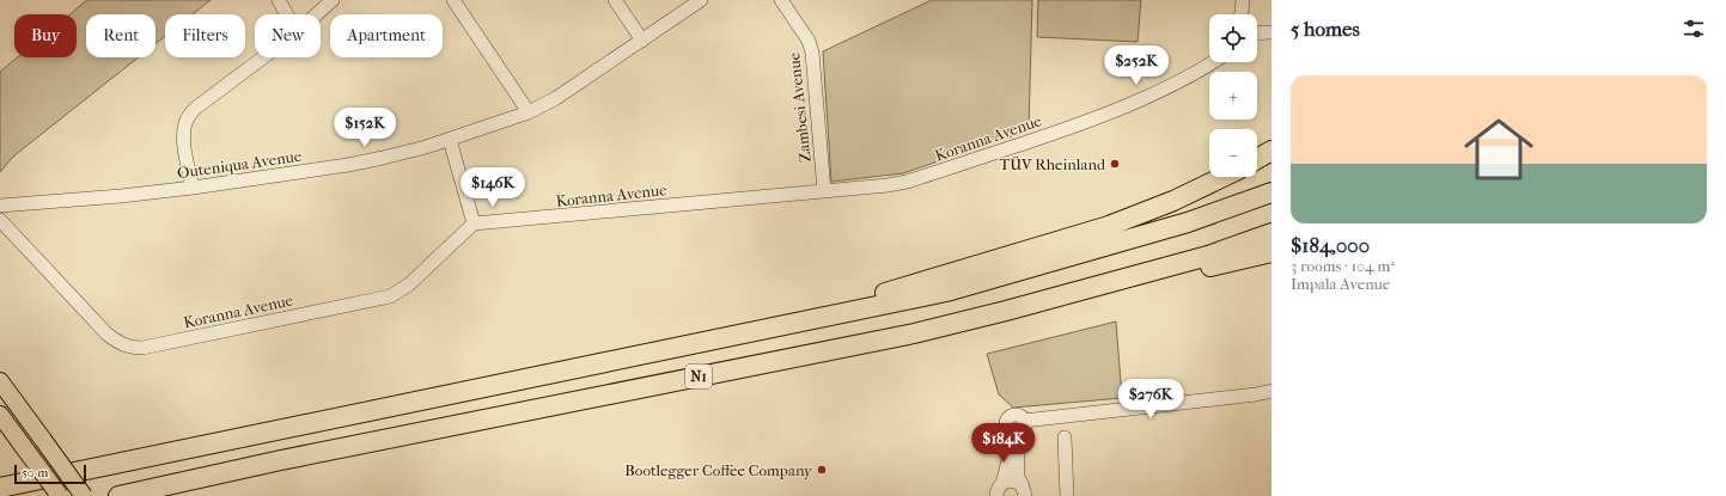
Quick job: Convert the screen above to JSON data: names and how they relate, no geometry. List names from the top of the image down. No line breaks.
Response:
{"streets":{"highway":["N1"],"street":["Zambesi Avenue","Koranna Avenue","Outeniqua Avenue"]},"crossings":[["Zambesi Avenue","Koranna Avenue"]],"places":["TÜV Rheinland","Bootlegger Coffee Company"],"scale_bar":"50 m","page":{"heading":"5 homes","map_buttons":["+","−"],"chip":["Buy","Rent","Filters","New","Apartment"],"price":["$252K","$152K","$146K","$276K","$184K"],"list":[{"name":"$184,000","note":"3 rooms · 104 m² · Impala Avenue"}],"scale":"50 m"}}
